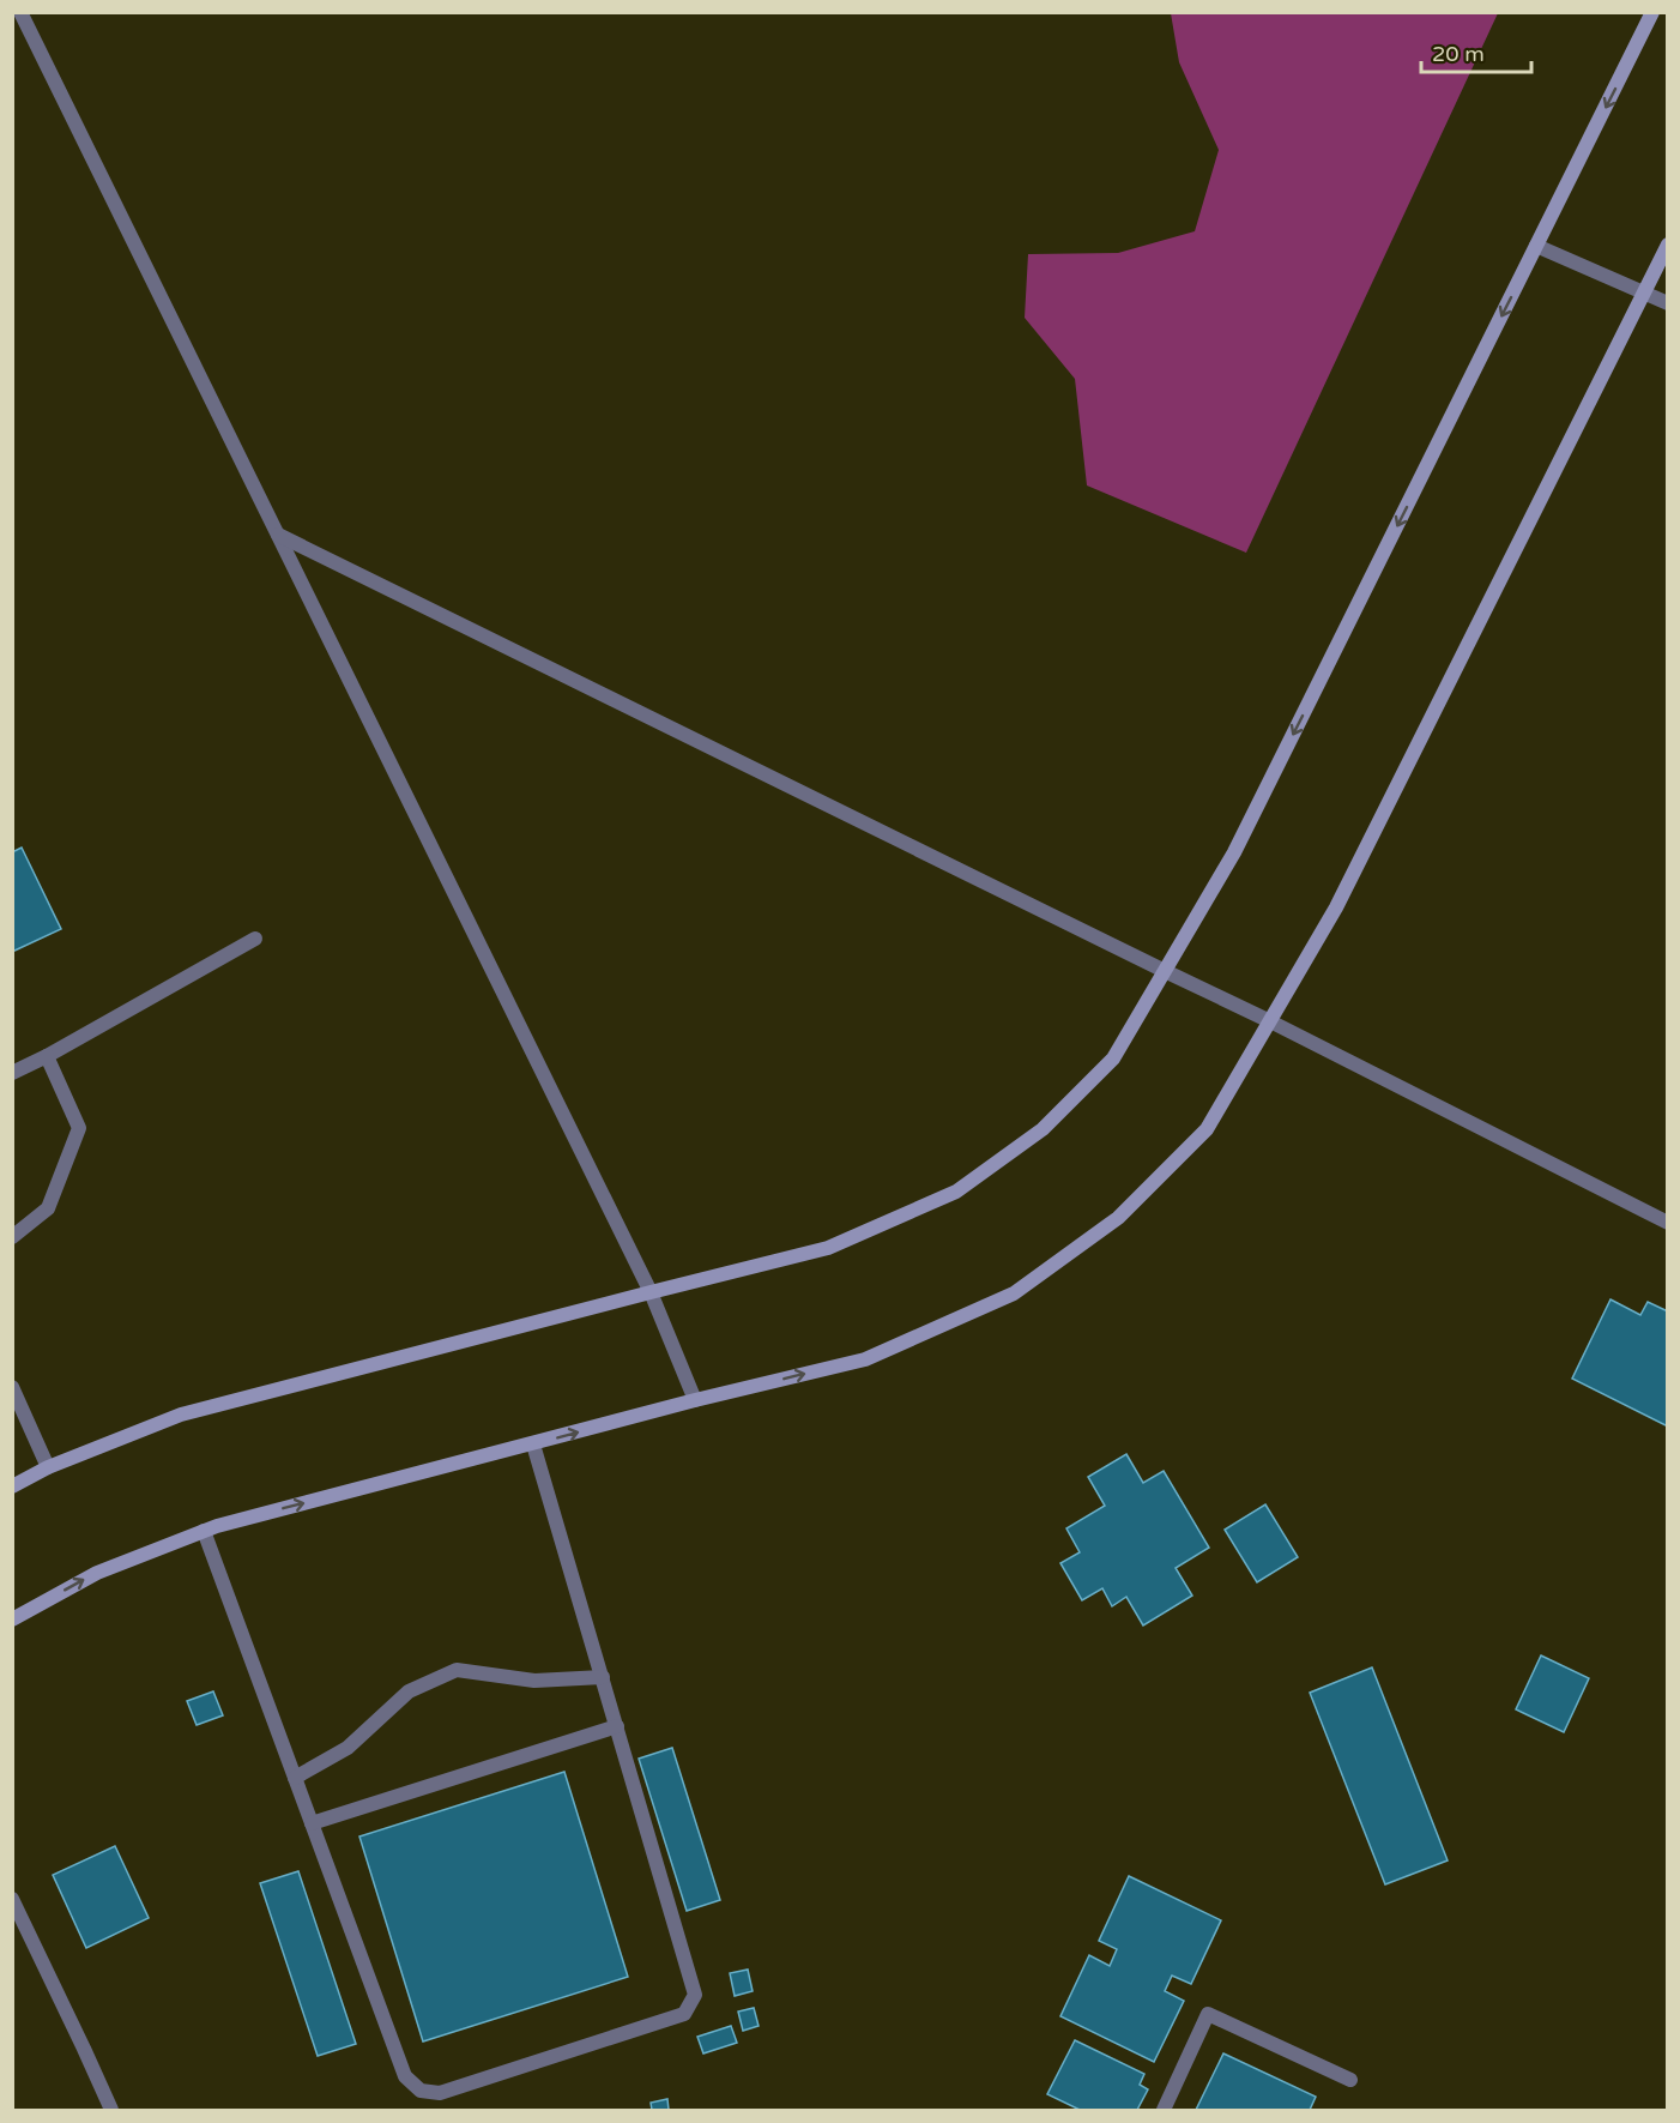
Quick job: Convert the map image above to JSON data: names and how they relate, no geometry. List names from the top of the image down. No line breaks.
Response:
{"scale_bar":"20 m"}
